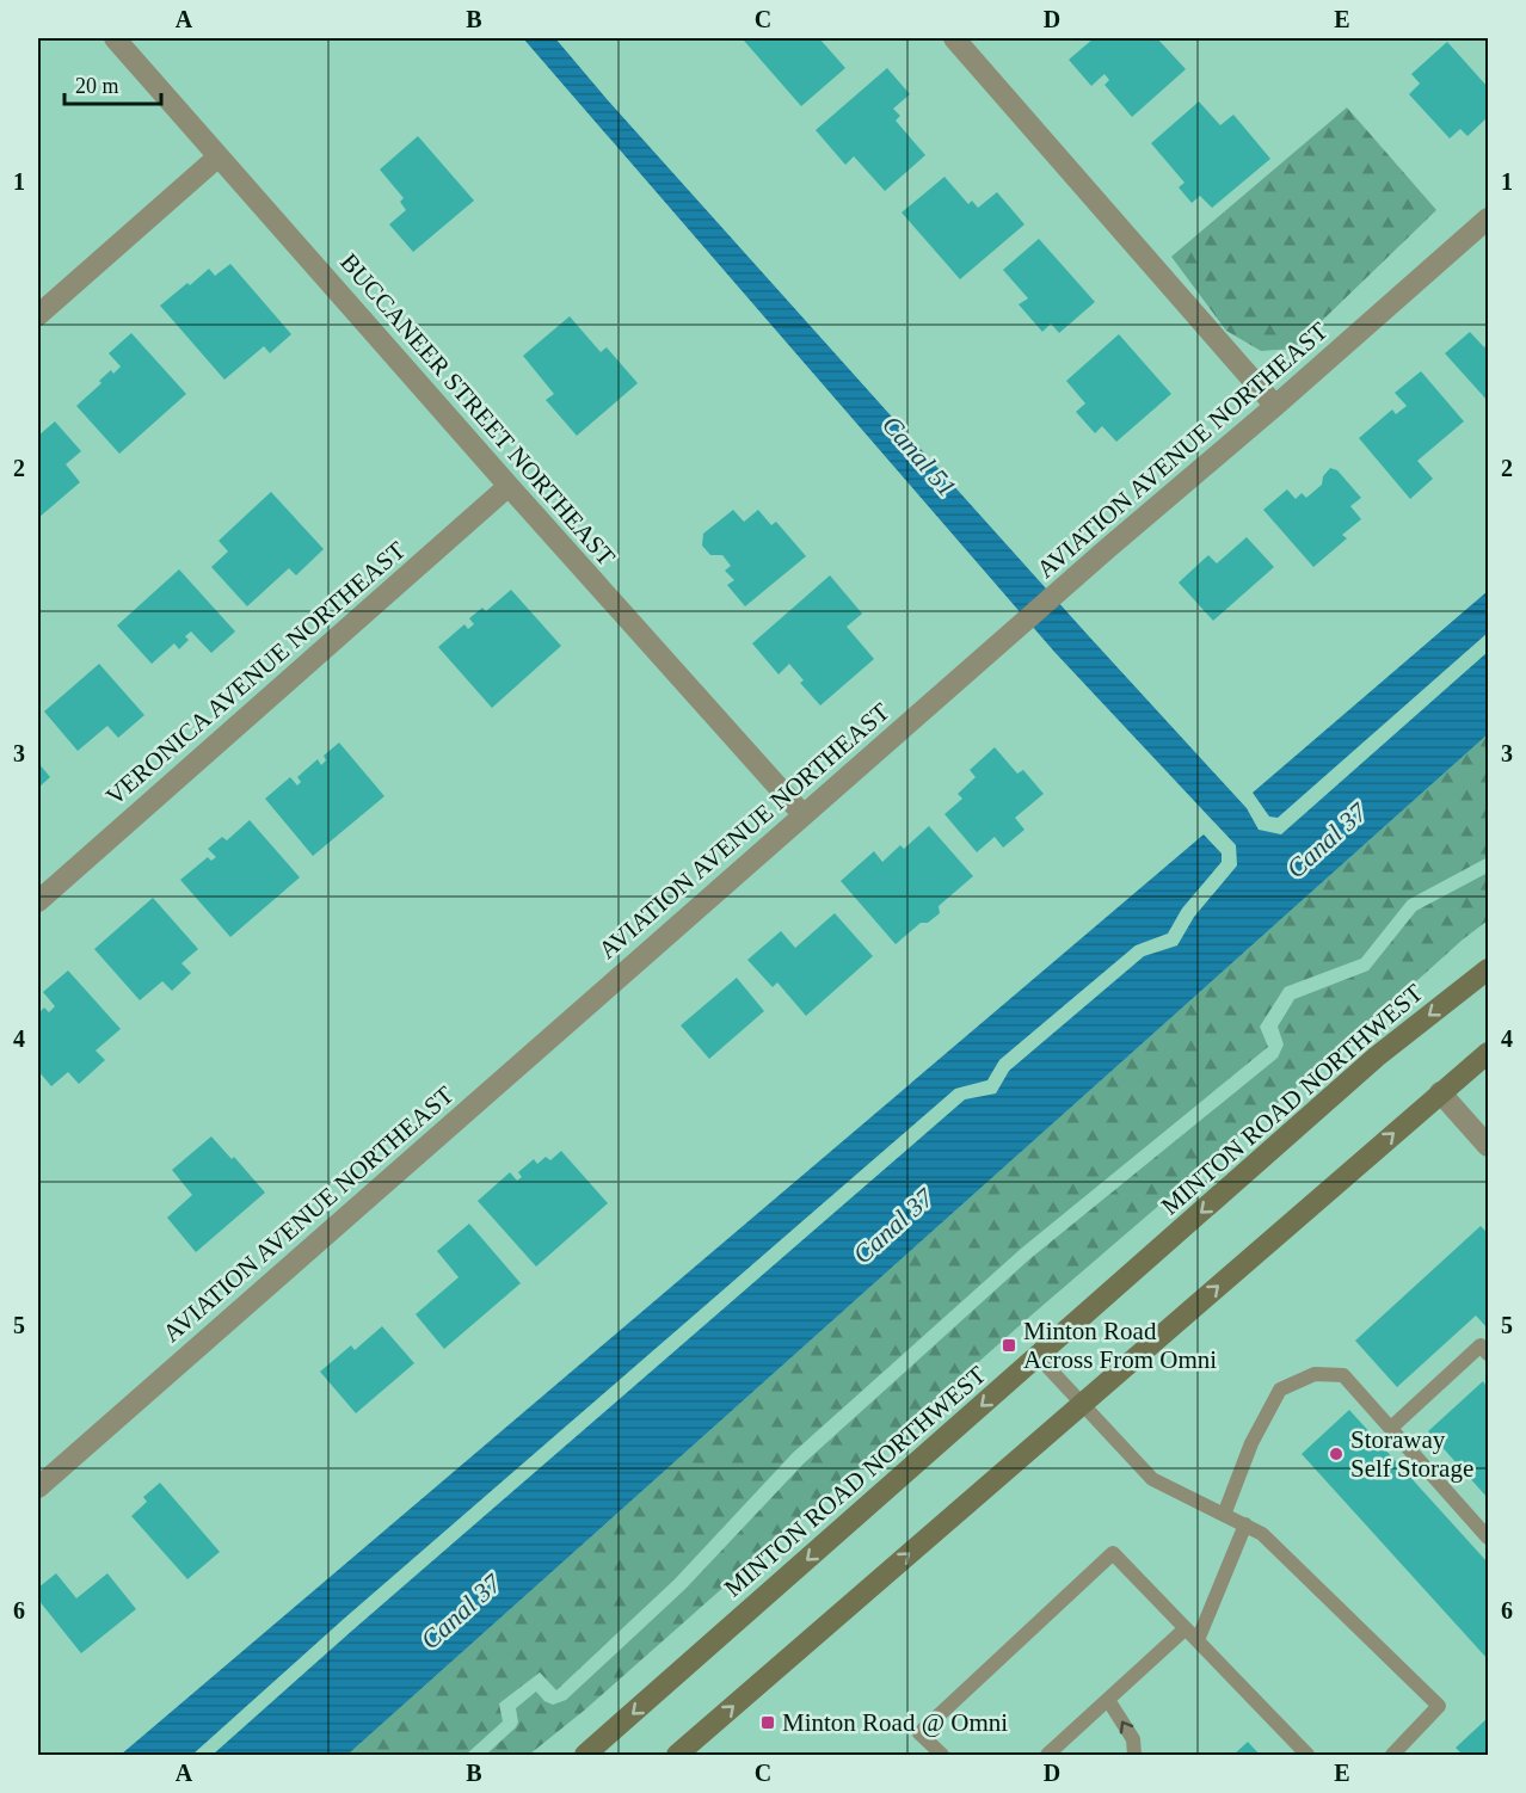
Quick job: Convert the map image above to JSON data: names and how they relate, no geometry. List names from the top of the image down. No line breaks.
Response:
{"streets":{"main road":["MINTON ROAD NORTHWEST"],"street":["BUCCANEER STREET NORTHEAST","AVIATION AVENUE NORTHEAST","VERONICA AVENUE NORTHEAST"]},"crossings":[["BUCCANEER STREET NORTHEAST","AVIATION AVENUE NORTHEAST"],["BUCCANEER STREET NORTHEAST","VERONICA AVENUE NORTHEAST"]],"water":["Canal 51","Canal 37"],"places":{"transit":["Minton Road Across From Omni","Minton Road @ Omni"],"other":["Storaway Self Storage"]},"scale_bar":"20 m","grid":{"columns":["A","B","C","D","E"],"rows":["1","2","3","4","5","6"]}}
